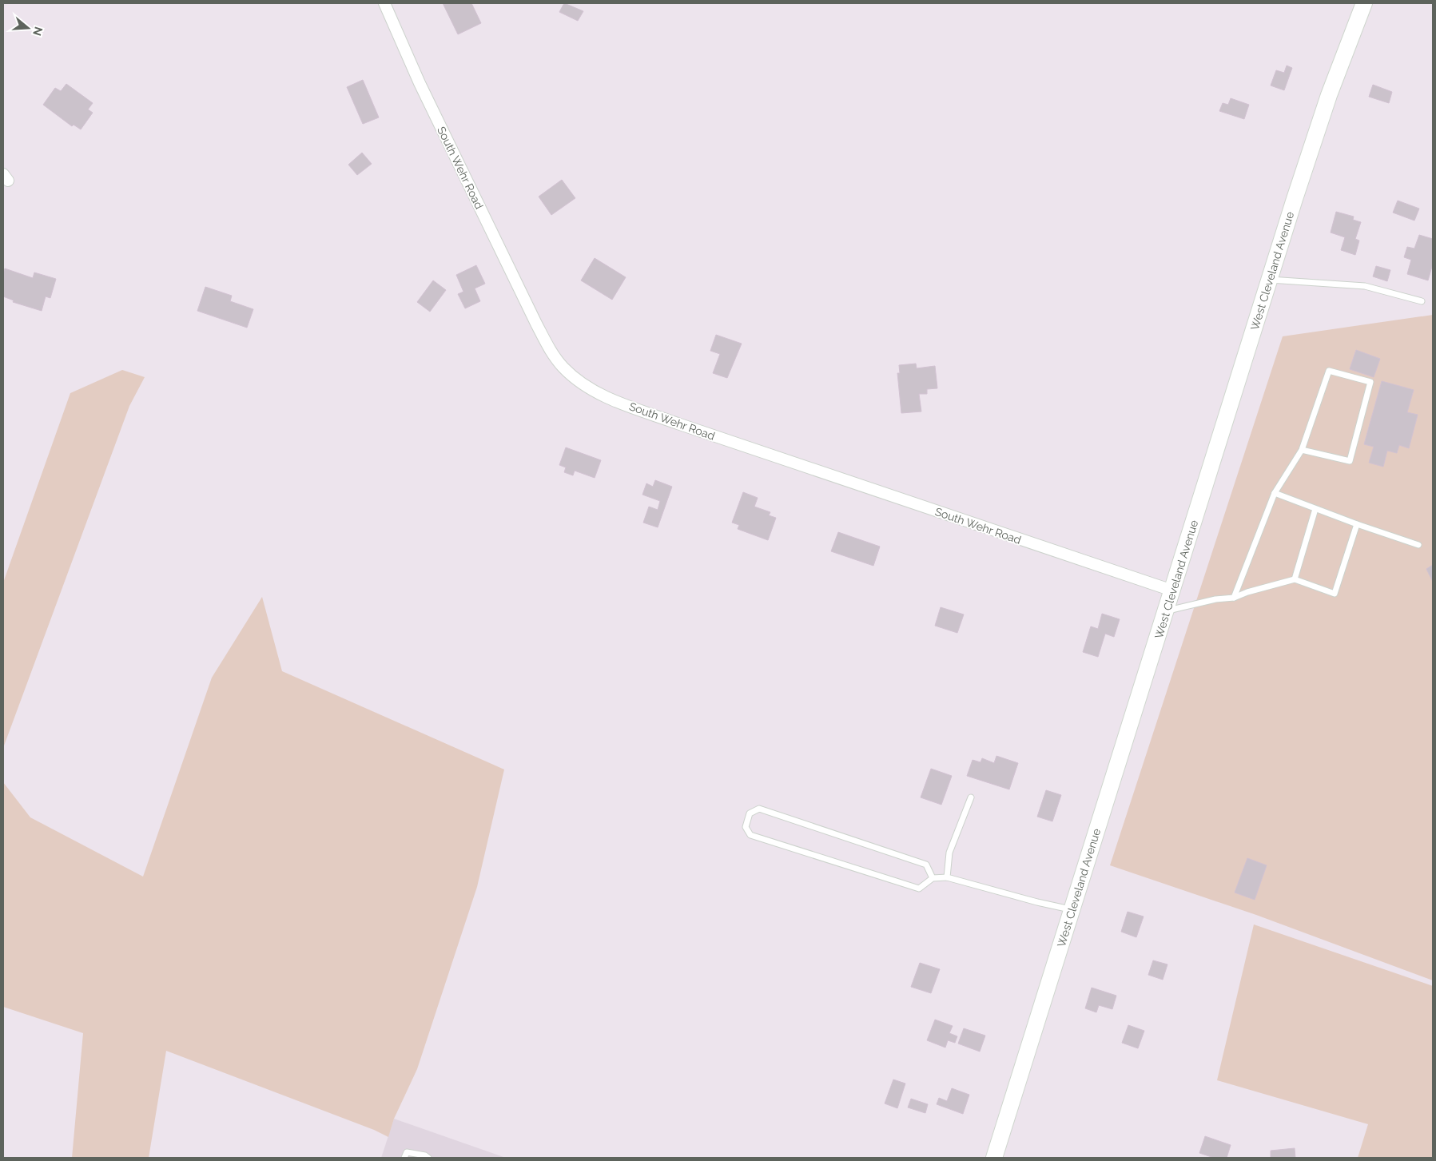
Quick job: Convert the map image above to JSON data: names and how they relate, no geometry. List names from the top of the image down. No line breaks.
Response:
{"streets":{"main road":["West Cleveland Avenue"],"street":["South Wehr Road"]},"crossings":[["South Wehr Road","West Cleveland Avenue"]],"north":"right"}
